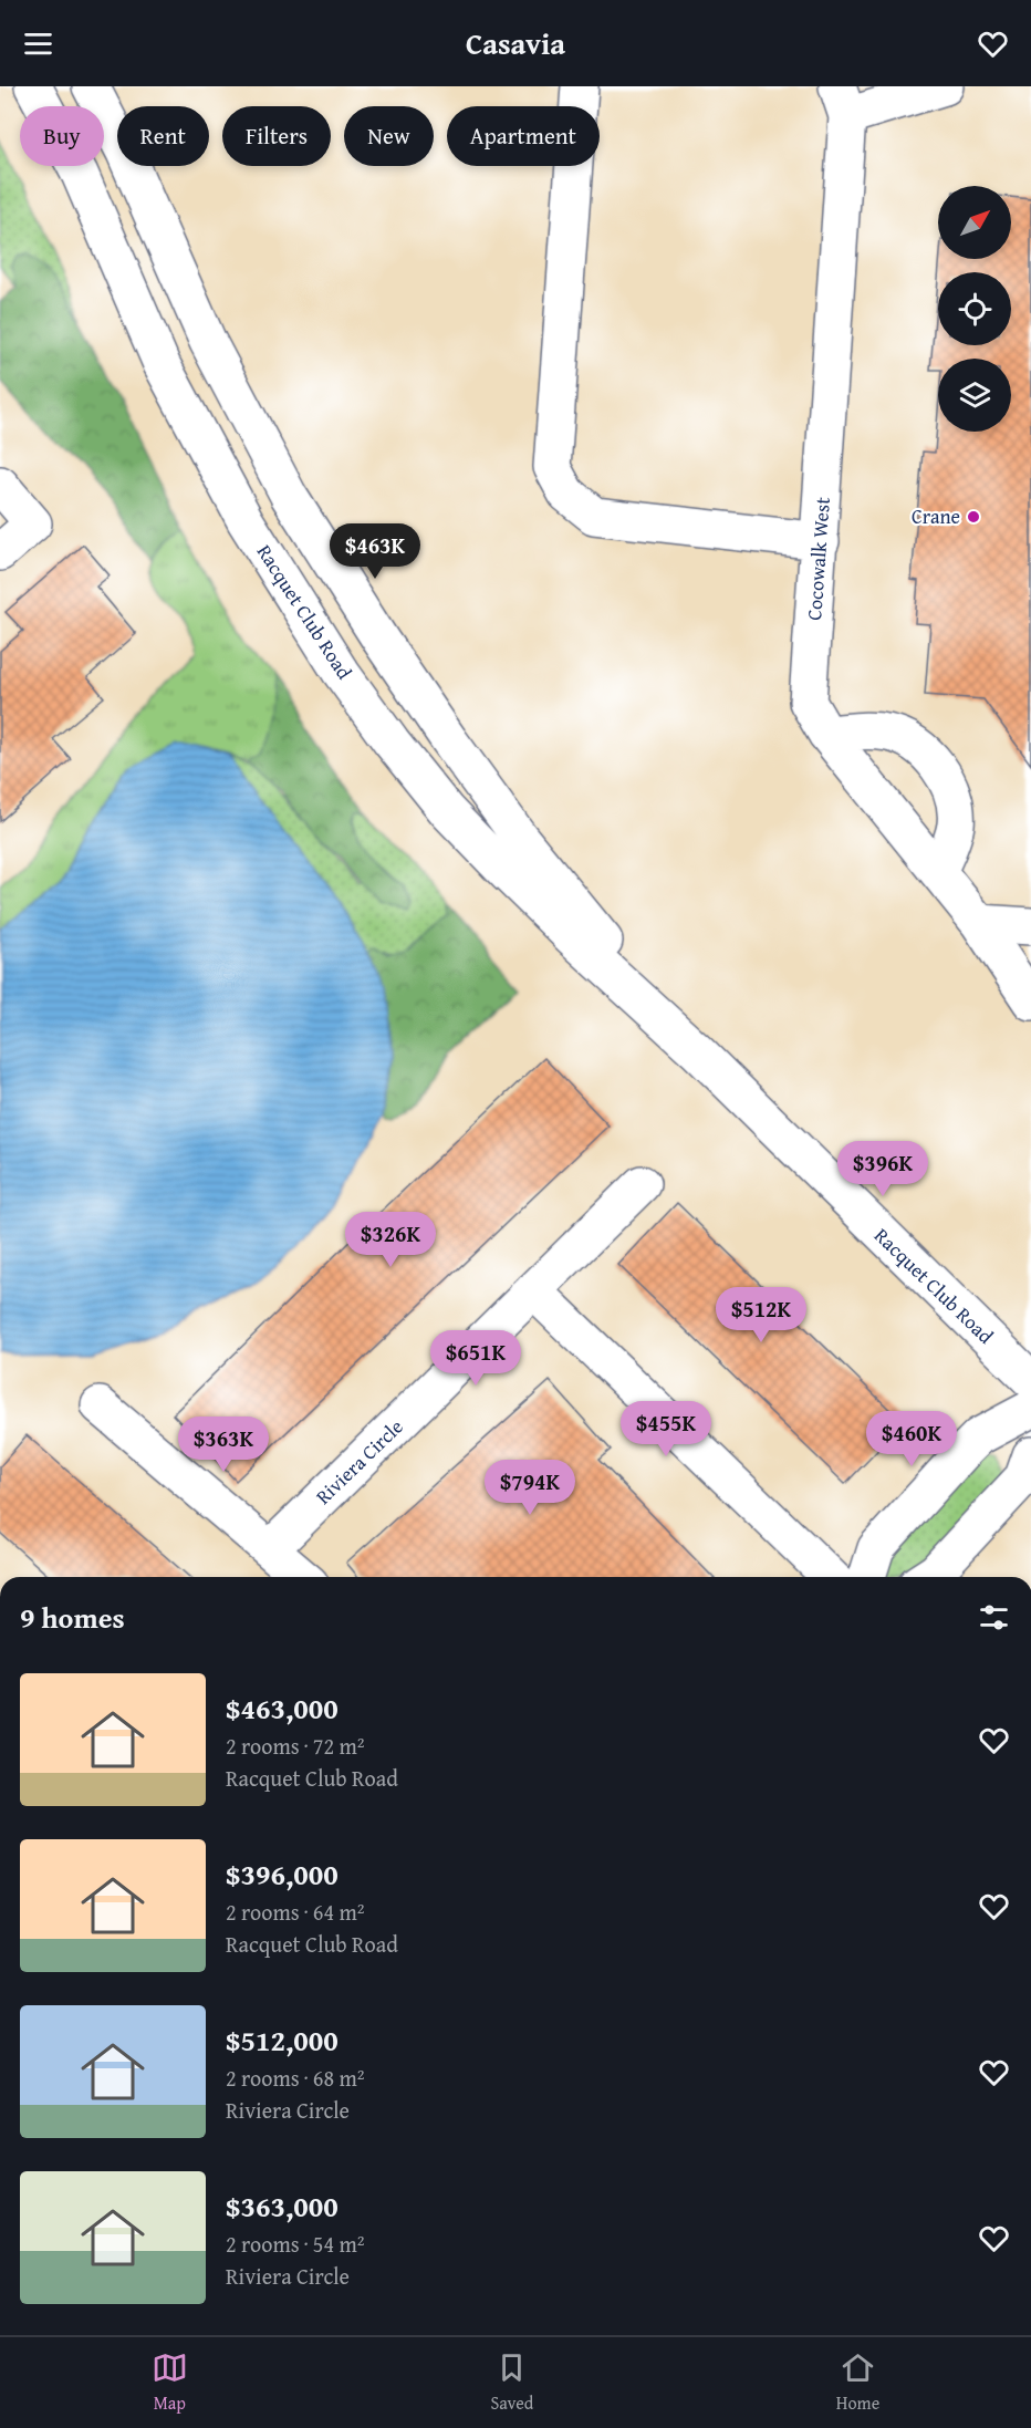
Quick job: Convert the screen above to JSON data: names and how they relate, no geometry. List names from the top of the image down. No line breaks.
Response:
{"streets":{"street":["Cocowalk West","Racquet Club Road","Riviera Circle"]},"places":["Crane"],"north":"top right","page":{"header":"Casavia","chip":["Buy","Rent","Filters","New","Apartment"],"price":["$463K","$396K","$326K","$512K","$651K","$455K","$460K","$363K","$794K"],"heading":"9 homes","list":[{"name":"$463,000","note":"2 rooms · 72 m² · Racquet Club Road"},{"name":"$396,000","note":"2 rooms · 64 m² · Racquet Club Road"},{"name":"$512,000","note":"2 rooms · 68 m² · Riviera Circle"},{"name":"$363,000","note":"2 rooms · 54 m² · Riviera Circle"}],"tabs":["Map","Saved","Home"]}}
